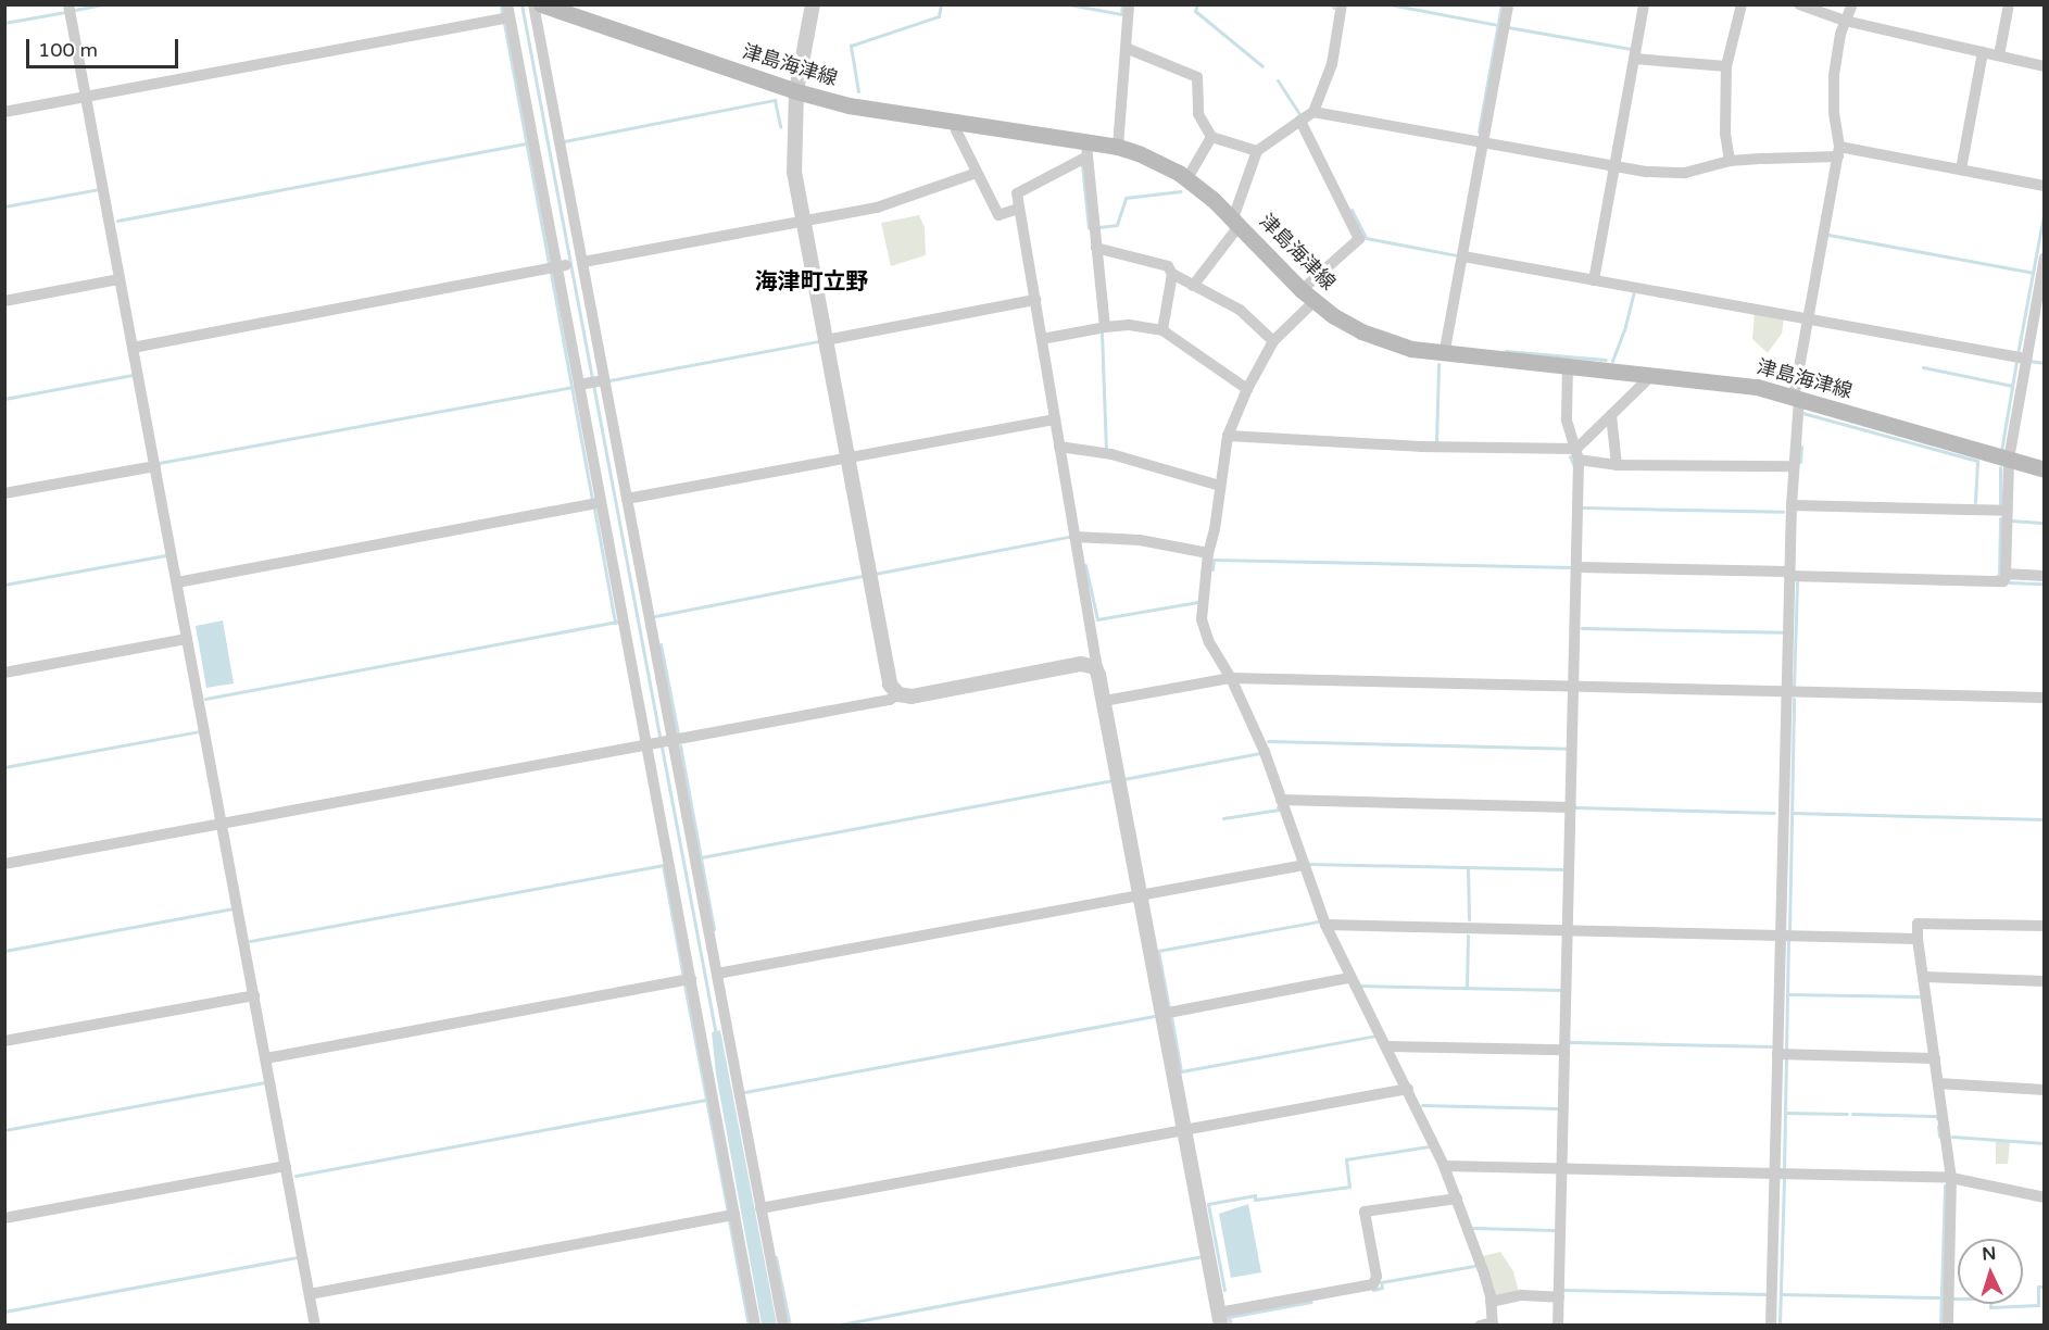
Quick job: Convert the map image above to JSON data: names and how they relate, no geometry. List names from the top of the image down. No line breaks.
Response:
{"streets":{"main road":["津島海津線"]},"districts":["海津町立野"],"scale_bar":"100 m","north":"top"}
